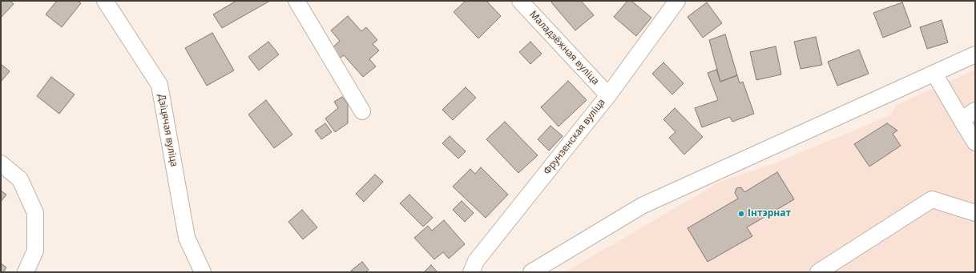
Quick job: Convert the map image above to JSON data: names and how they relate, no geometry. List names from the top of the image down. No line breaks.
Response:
{"streets":{"street":["Маладзёжная вуліца","Дзіцячая вуліца","Фрунзенская вуліца"]},"crossings":[["Маладзёжная вуліца","Фрунзенская вуліца"]],"places":["Інтэрнат"]}
